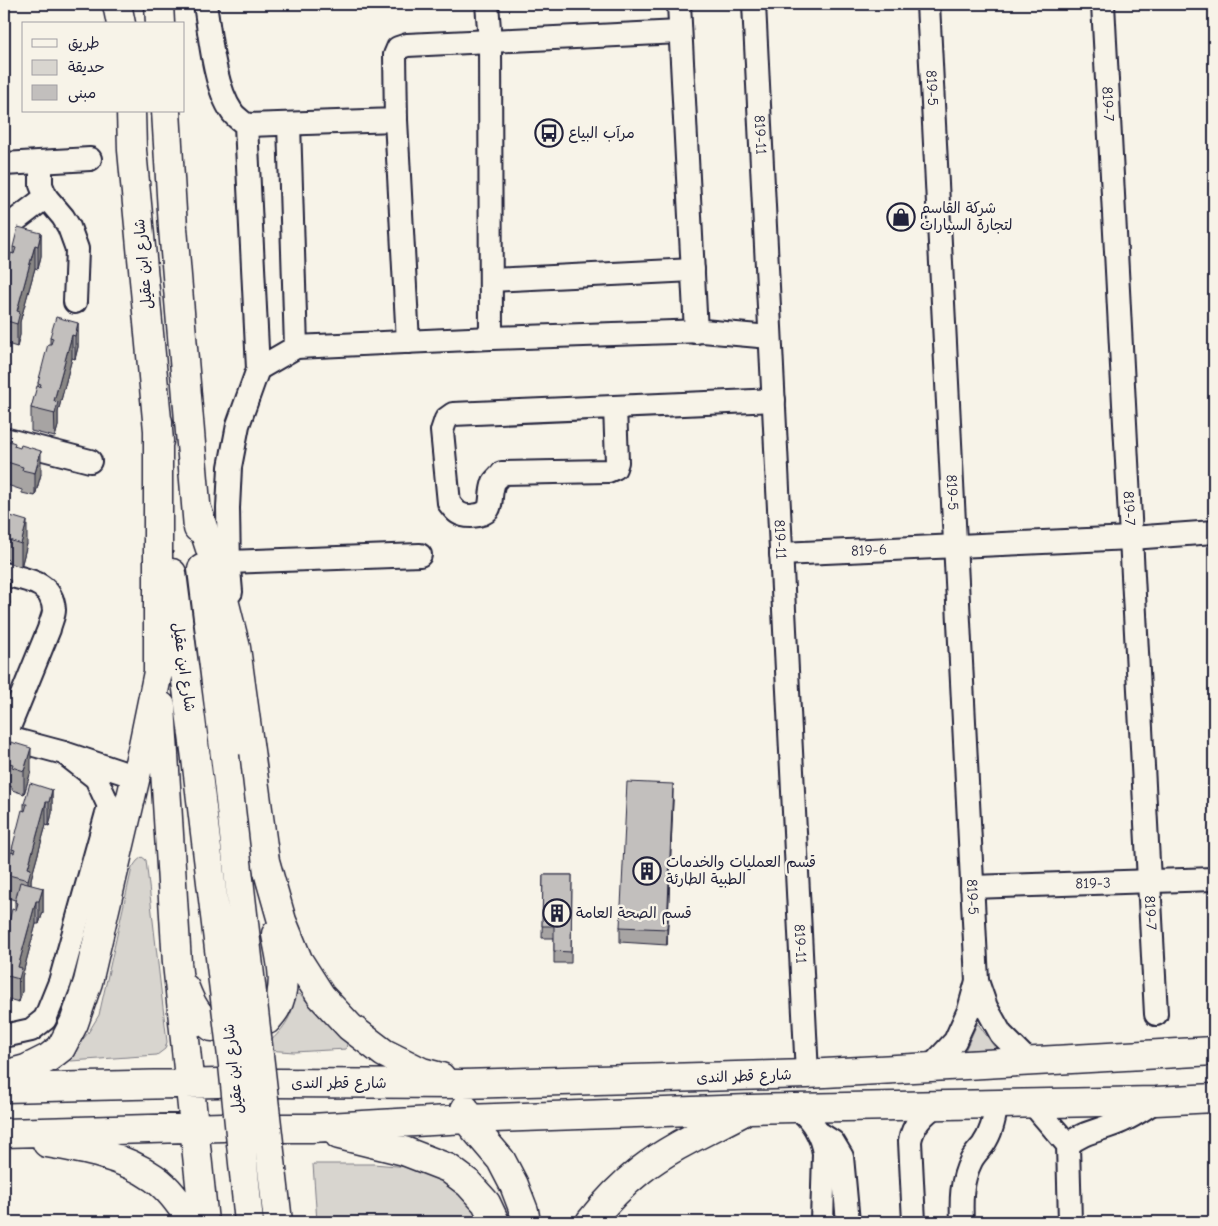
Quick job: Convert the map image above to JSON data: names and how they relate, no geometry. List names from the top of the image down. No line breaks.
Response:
{"streets":{"main road":["شارع ابن عقيل","شارع قطر الندى"],"street":["819-5","819-7","819-11","819-6","819-3"]},"crossings":[["819-5","819-6"],["819-5","819-3"],["819-5","شارع قطر الندى"],["819-7","819-6"],["819-7","819-3"],["819-11","819-6"],["819-11","شارع قطر الندى"]],"places":{"bus stop":["مرآب البياع"],"shop":["شركة القاسم لتجارة السيارات"],"building":["قسم العمليات والخدمات الطبية الطارئة","قسم الصحة العامة"]},"legend":["طريق","حديقة","مبنى"]}
